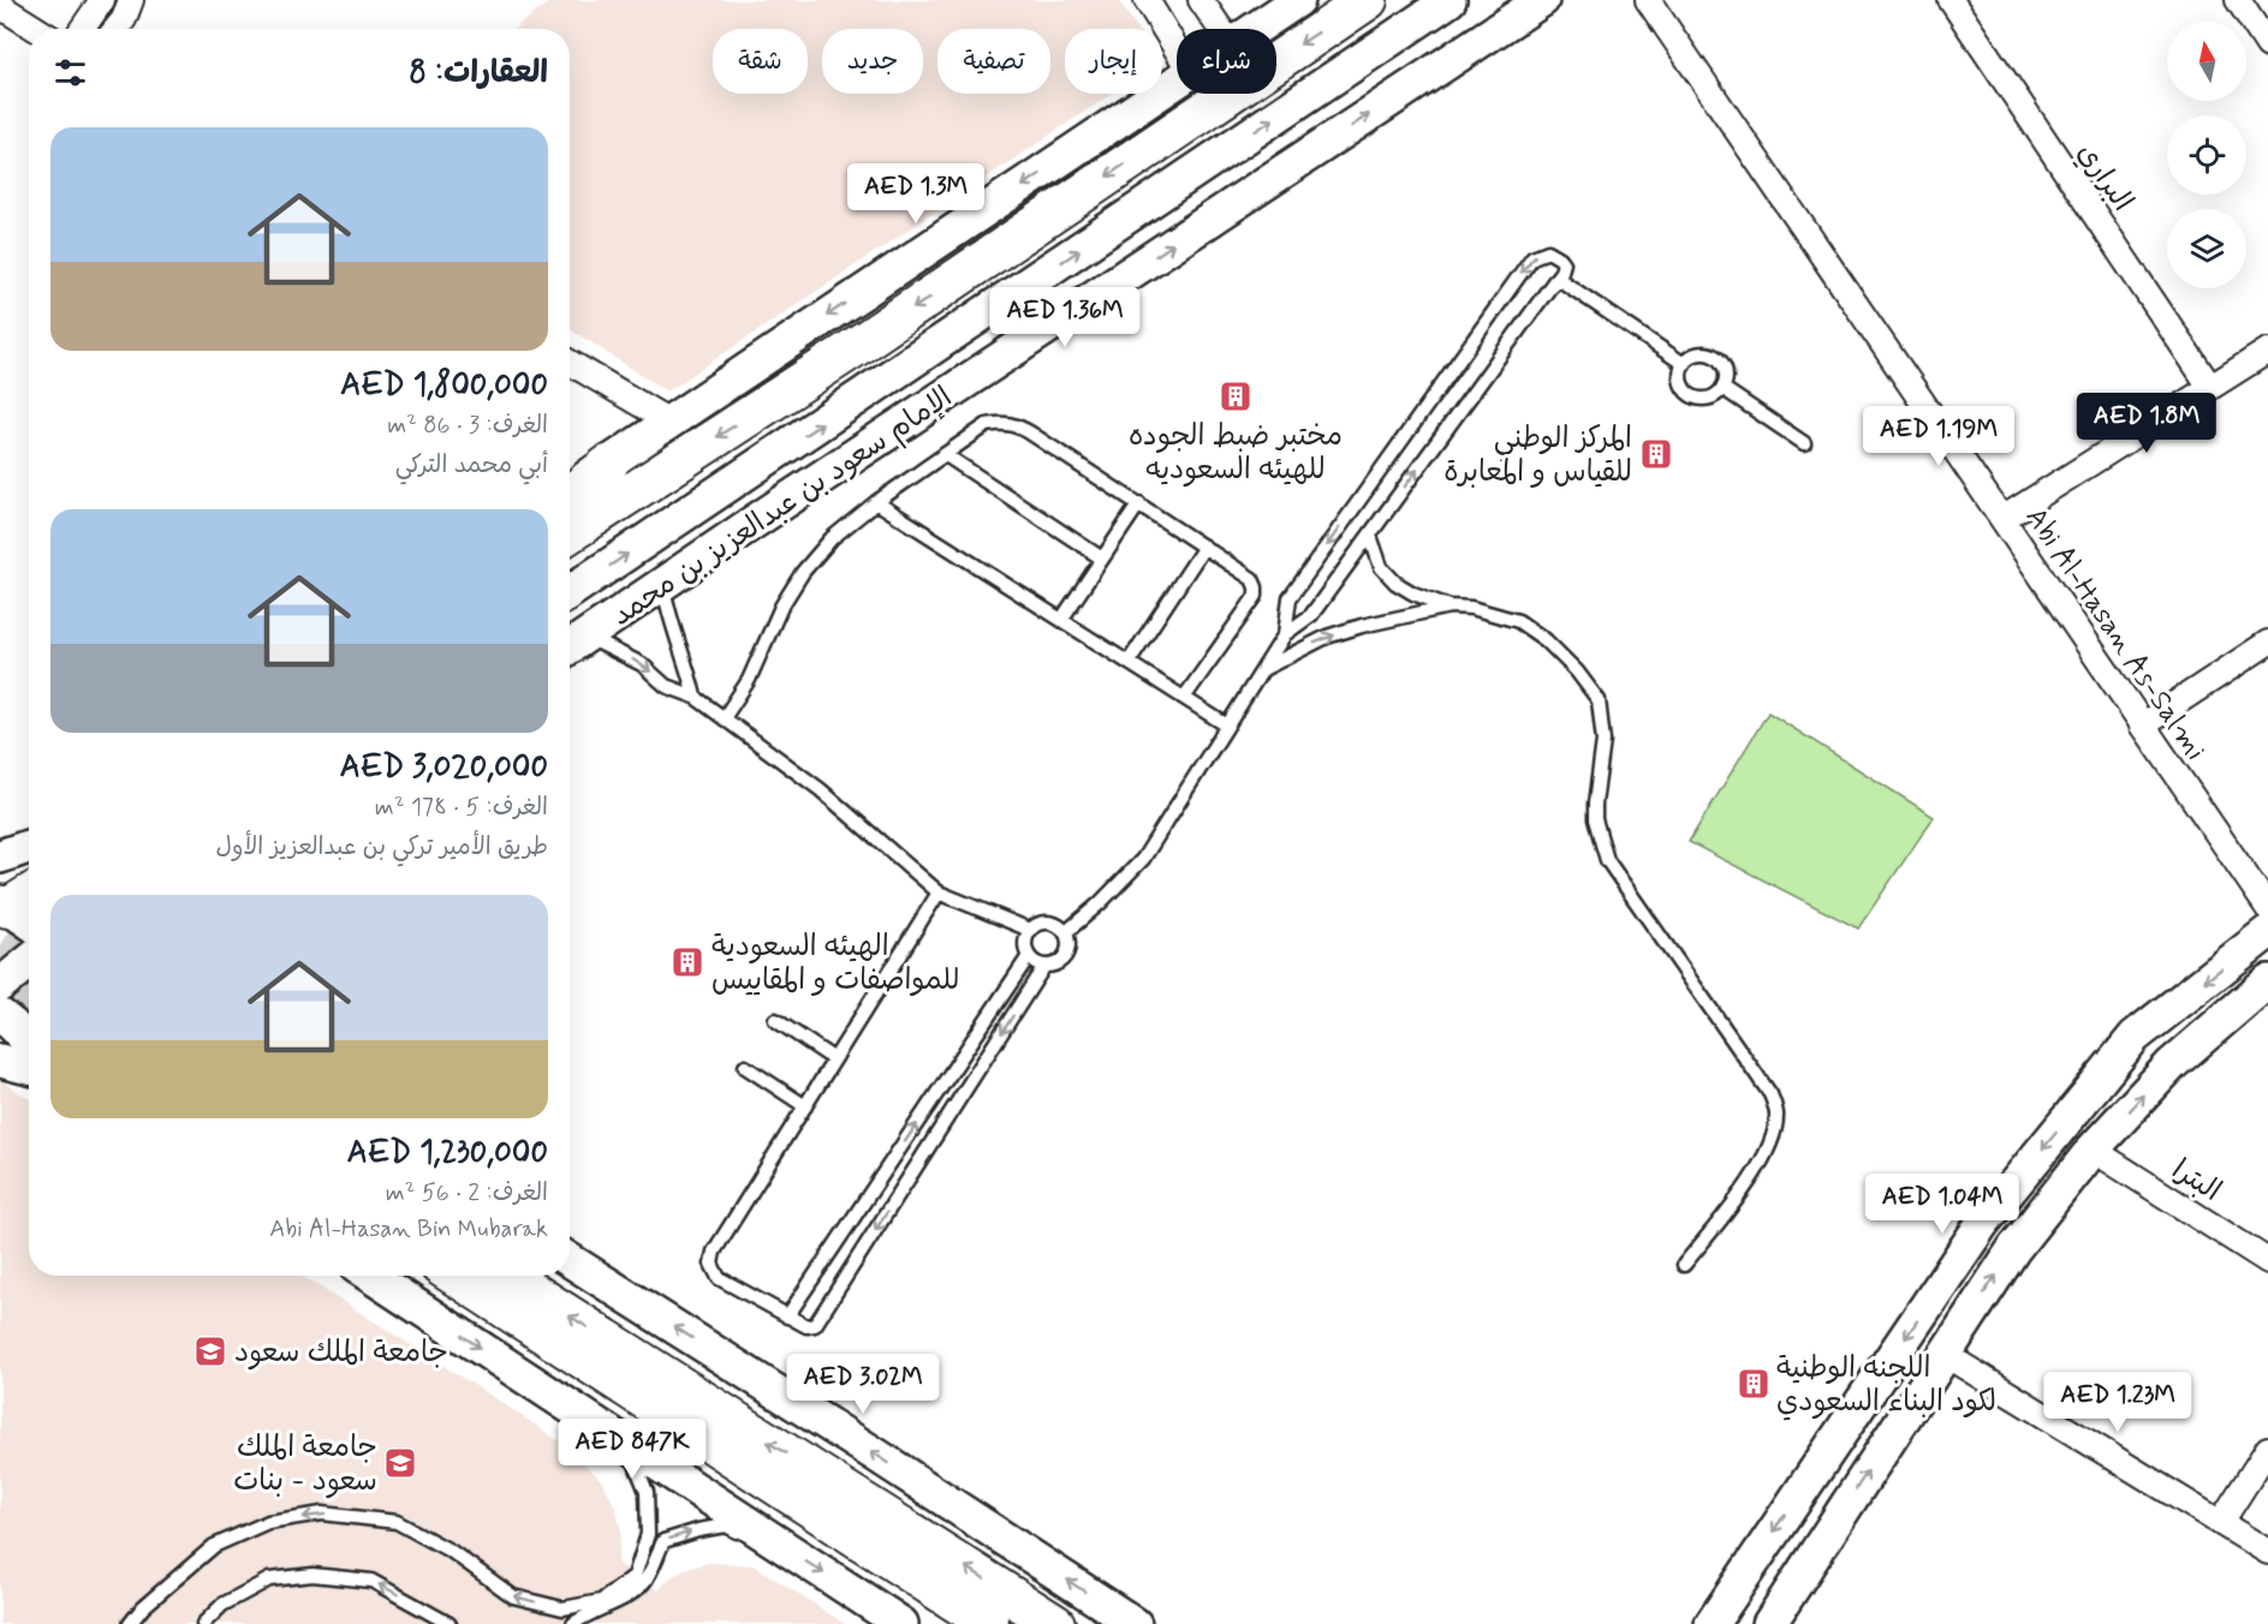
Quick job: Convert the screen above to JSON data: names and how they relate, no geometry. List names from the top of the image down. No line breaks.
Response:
{"streets":{"main road":["الإمام سعود بن عبدالعزيز بن محمد"],"street":["البراري","Abi Al-Hasan As-Salmi","البترا"]},"places":{"building":["مختبر ضبط الجوده للهيئه السعوديه","المركز الوطني للقياس و المعابرة","الهيئه السعودية للمواصفات و المقاييس","اللجنه الوطنية لكود البناء السعودي"],"school or university":["جامعة الملك سعود","جامعة الملك سعود - بنات"]},"north":"top","page":{"chip":["شراء","إيجار","تصفية","جديد","شقة"],"heading":"العقارات: 8","list":[{"name":"AED 1,800,000","note":"الغرف: 3 · 86 m² · أبي محمد التركي"},{"name":"AED 3,020,000","note":"الغرف: 5 · 178 m² · طريق الأمير تركي بن عبدالعزيز الأول"},{"name":"AED 1,230,000","note":"الغرف: 2 · 56 m² · Abi Al-Hasan Bin Mubarak"}],"price":["AED 1.3M","AED 1.36M","AED 1.8M","AED 1.19M","AED 1.04M","AED 3.02M","AED 1.23M","AED 847K"]}}
